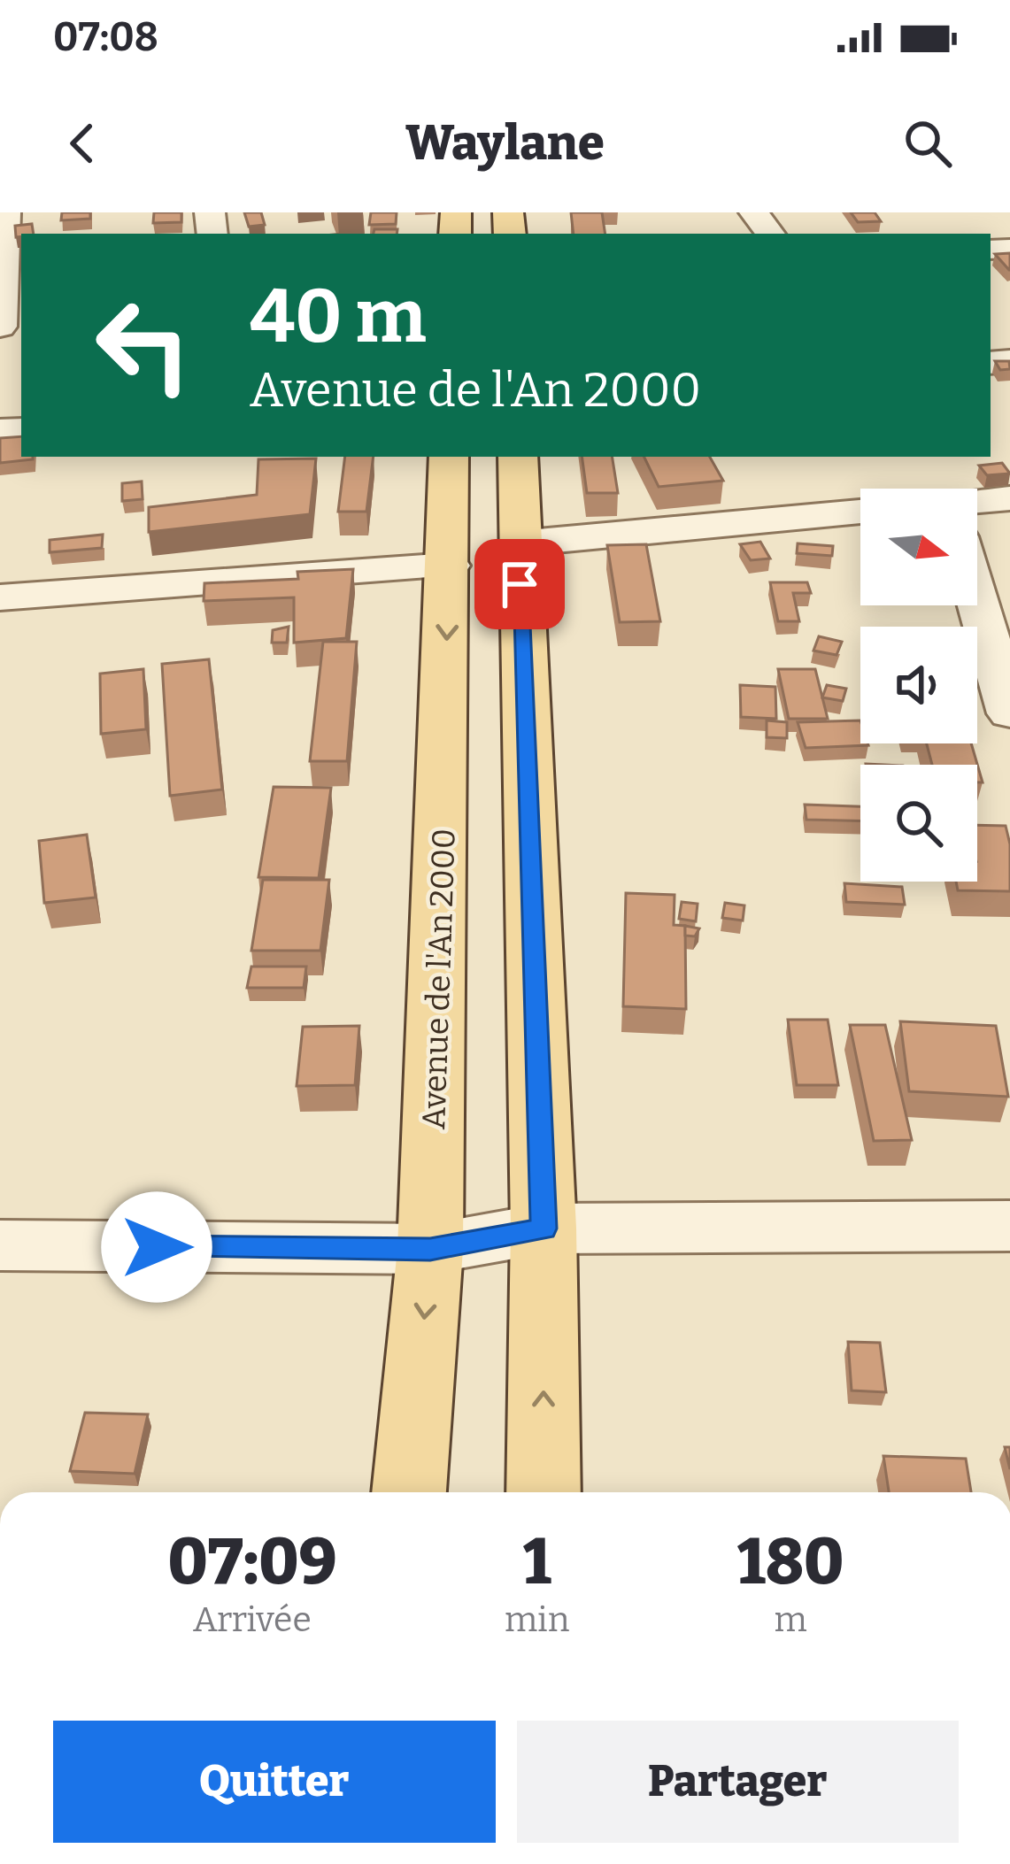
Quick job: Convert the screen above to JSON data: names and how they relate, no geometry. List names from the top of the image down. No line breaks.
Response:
{"streets":{"main road":["Avenue de l'An 2000"]},"north":"right","page":{"status":"07:08","header":"Waylane","turn":["40 m","Avenue de l'An 2000"],"eta":["07:09","Arrivée","1","min","180","m"],"buttons":["Quitter","Partager"]}}
